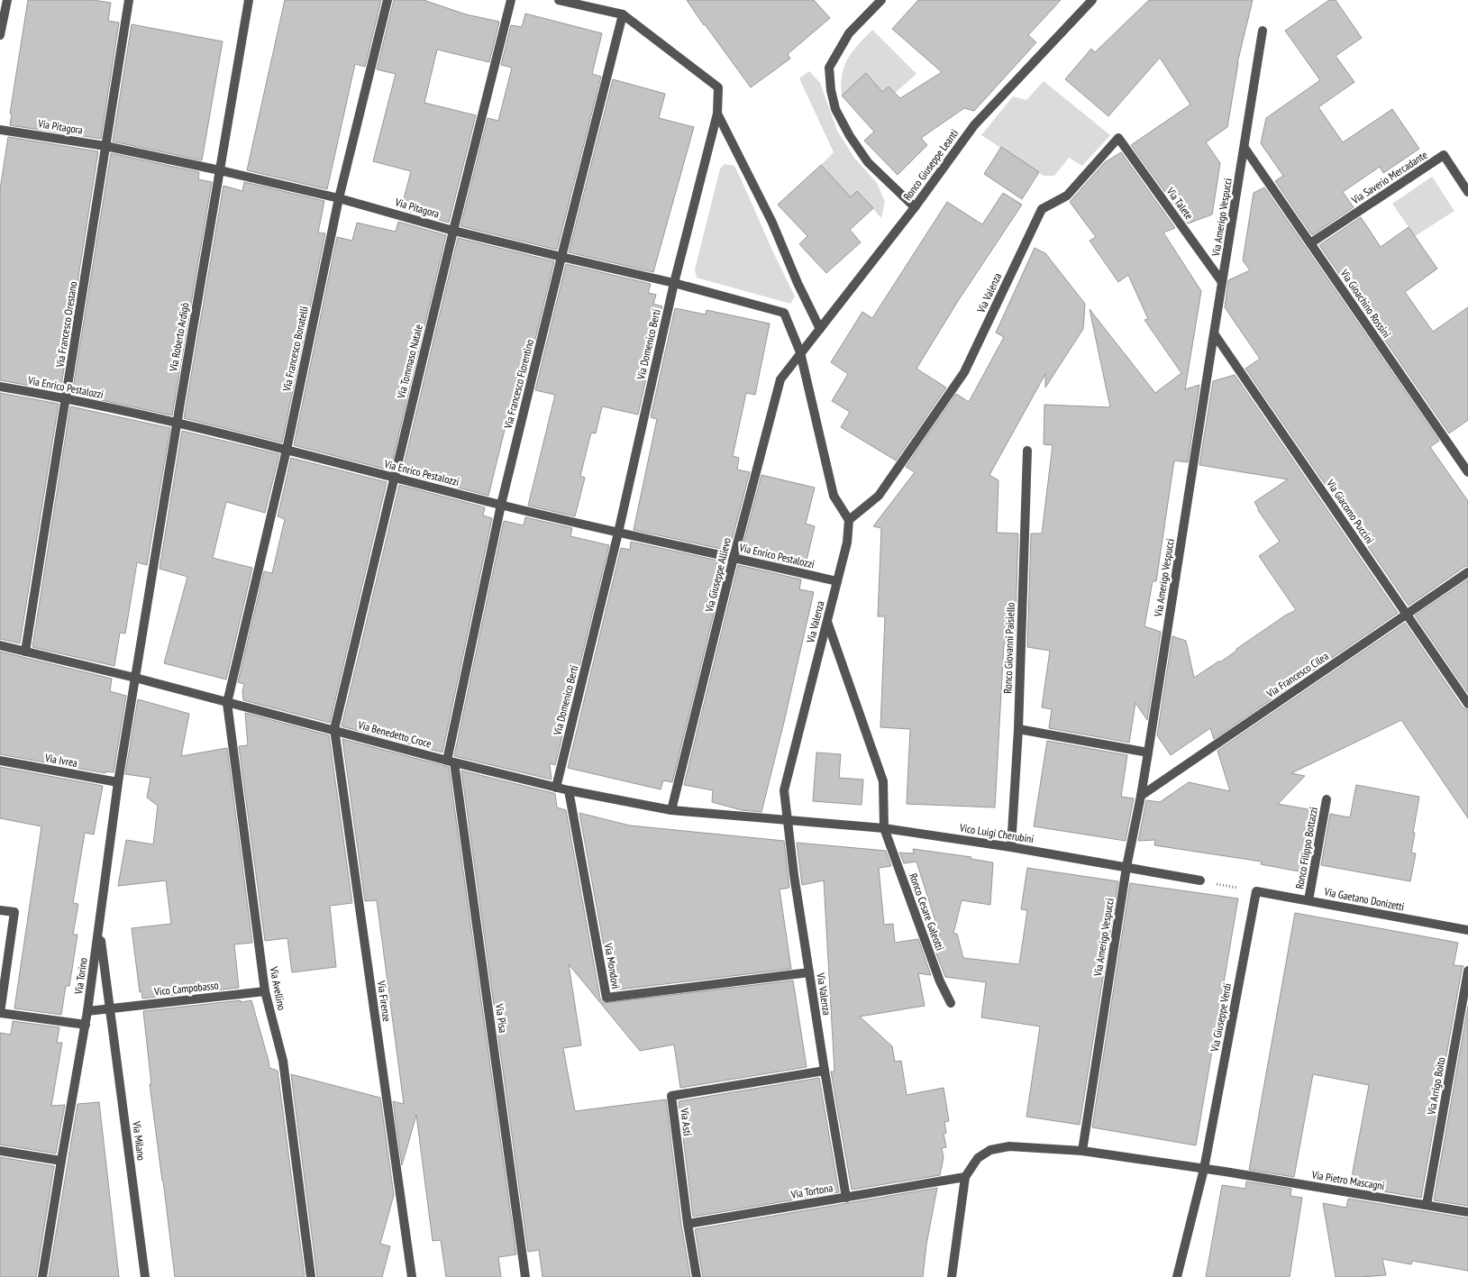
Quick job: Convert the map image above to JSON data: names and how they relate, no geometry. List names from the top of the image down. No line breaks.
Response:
{"streets":{"street":["Via Pitagora","Ronco Giuseppe Leanti","Via Saverio Mercadante","Via Talete","Via Amerigo Vespucci","Via Valenza","Via Gioachino Rossini","Via Francesco Orestano","Via Roberto Ardigò","Via Domenico Berti","Via Francesco Bonatelli","Via Tommaso Natale","Via Francesco Florentino","Via Enrico Pestalozzi","Via Giacomo Puccini","Via Giuseppe Allievo","Ronco Giovanni Paisiello","Via Francesco Cilea","Via Benedetto Croce","Via Ivrea","Vico Luigi Cherubini","Ronco Filippo Bottazzi","Via Gaetano Donizetti","Ronco Cesare Galeotti","Via Mondovì","Via Torino","Vico Campobasso","Via Avellino","Via Firenze","Via Giuseppe Verdi","Via Pisa","Via Arrigo Boito","Via Asti","Via Milano","Via Pietro Mascagni","Via Tortona"]},"crossings":[["Via Pitagora","Ronco Giuseppe Leanti"],["Via Pitagora","Via Francesco Orestano"],["Via Pitagora","Via Roberto Ardigò"],["Via Pitagora","Via Domenico Berti"],["Via Pitagora","Via Francesco Bonatelli"],["Via Pitagora","Via Tommaso Natale"],["Via Pitagora","Via Francesco Florentino"],["Via Pitagora","Via Giuseppe Allievo"],["Ronco Giuseppe Leanti","Via Giuseppe Allievo"],["Via Saverio Mercadante","Via Gioachino Rossini"],["Via Talete","Via Amerigo Vespucci"],["Via Talete","Via Valenza"],["Via Amerigo Vespucci","Via Gioachino Rossini"],["Via Amerigo Vespucci","Via Giacomo Puccini"],["Via Amerigo Vespucci","Via Francesco Cilea"],["Via Amerigo Vespucci","Vico Luigi Cherubini"],["Via Amerigo Vespucci","Via Pietro Mascagni"],["Via Valenza","Via Enrico Pestalozzi"],["Via Valenza","Via Benedetto Croce"],["Via Valenza","Vico Luigi Cherubini"],["Via Valenza","Ronco Cesare Galeotti"],["Via Valenza","Via Mondovì"],["Via Valenza","Via Asti"],["Via Valenza","Via Tortona"],["Via Francesco Orestano","Via Enrico Pestalozzi"],["Via Francesco Orestano","Via Benedetto Croce"],["Via Roberto Ardigò","Via Enrico Pestalozzi"],["Via Roberto Ardigò","Via Benedetto Croce"],["Via Roberto Ardigò","Via Torino"],["Via Domenico Berti","Via Francesco Florentino"],["Via Domenico Berti","Via Enrico Pestalozzi"],["Via Domenico Berti","Via Benedetto Croce"],["Via Francesco Bonatelli","Via Enrico Pestalozzi"],["Via Francesco Bonatelli","Via Benedetto Croce"],["Via Francesco Bonatelli","Via Avellino"],["Via Tommaso Natale","Via Enrico Pestalozzi"],["Via Tommaso Natale","Via Benedetto Croce"],["Via Tommaso Natale","Via Firenze"],["Via Francesco Florentino","Via Enrico Pestalozzi"],["Via Francesco Florentino","Via Benedetto Croce"],["Via Francesco Florentino","Via Pisa"],["Via Enrico Pestalozzi","Via Giuseppe Allievo"],["Via Giacomo Puccini","Via Francesco Cilea"],["Via Giuseppe Allievo","Via Benedetto Croce"],["Ronco Giovanni Paisiello","Vico Luigi Cherubini"],["Via Benedetto Croce","Vico Luigi Cherubini"],["Via Benedetto Croce","Via Mondovì"],["Via Benedetto Croce","Via Torino"],["Via Benedetto Croce","Via Avellino"],["Via Benedetto Croce","Via Firenze"],["Via Benedetto Croce","Via Pisa"],["Via Ivrea","Via Torino"],["Vico Luigi Cherubini","Ronco Cesare Galeotti"],["Ronco Filippo Bottazzi","Via Gaetano Donizetti"],["Via Gaetano Donizetti","Via Giuseppe Verdi"],["Via Torino","Vico Campobasso"],["Via Torino","Via Milano"],["Vico Campobasso","Via Avellino"],["Vico Campobasso","Via Milano"],["Via Giuseppe Verdi","Via Pietro Mascagni"],["Via Arrigo Boito","Via Pietro Mascagni"],["Via Asti","Via Tortona"],["Via Pietro Mascagni","Via Tortona"]]}
